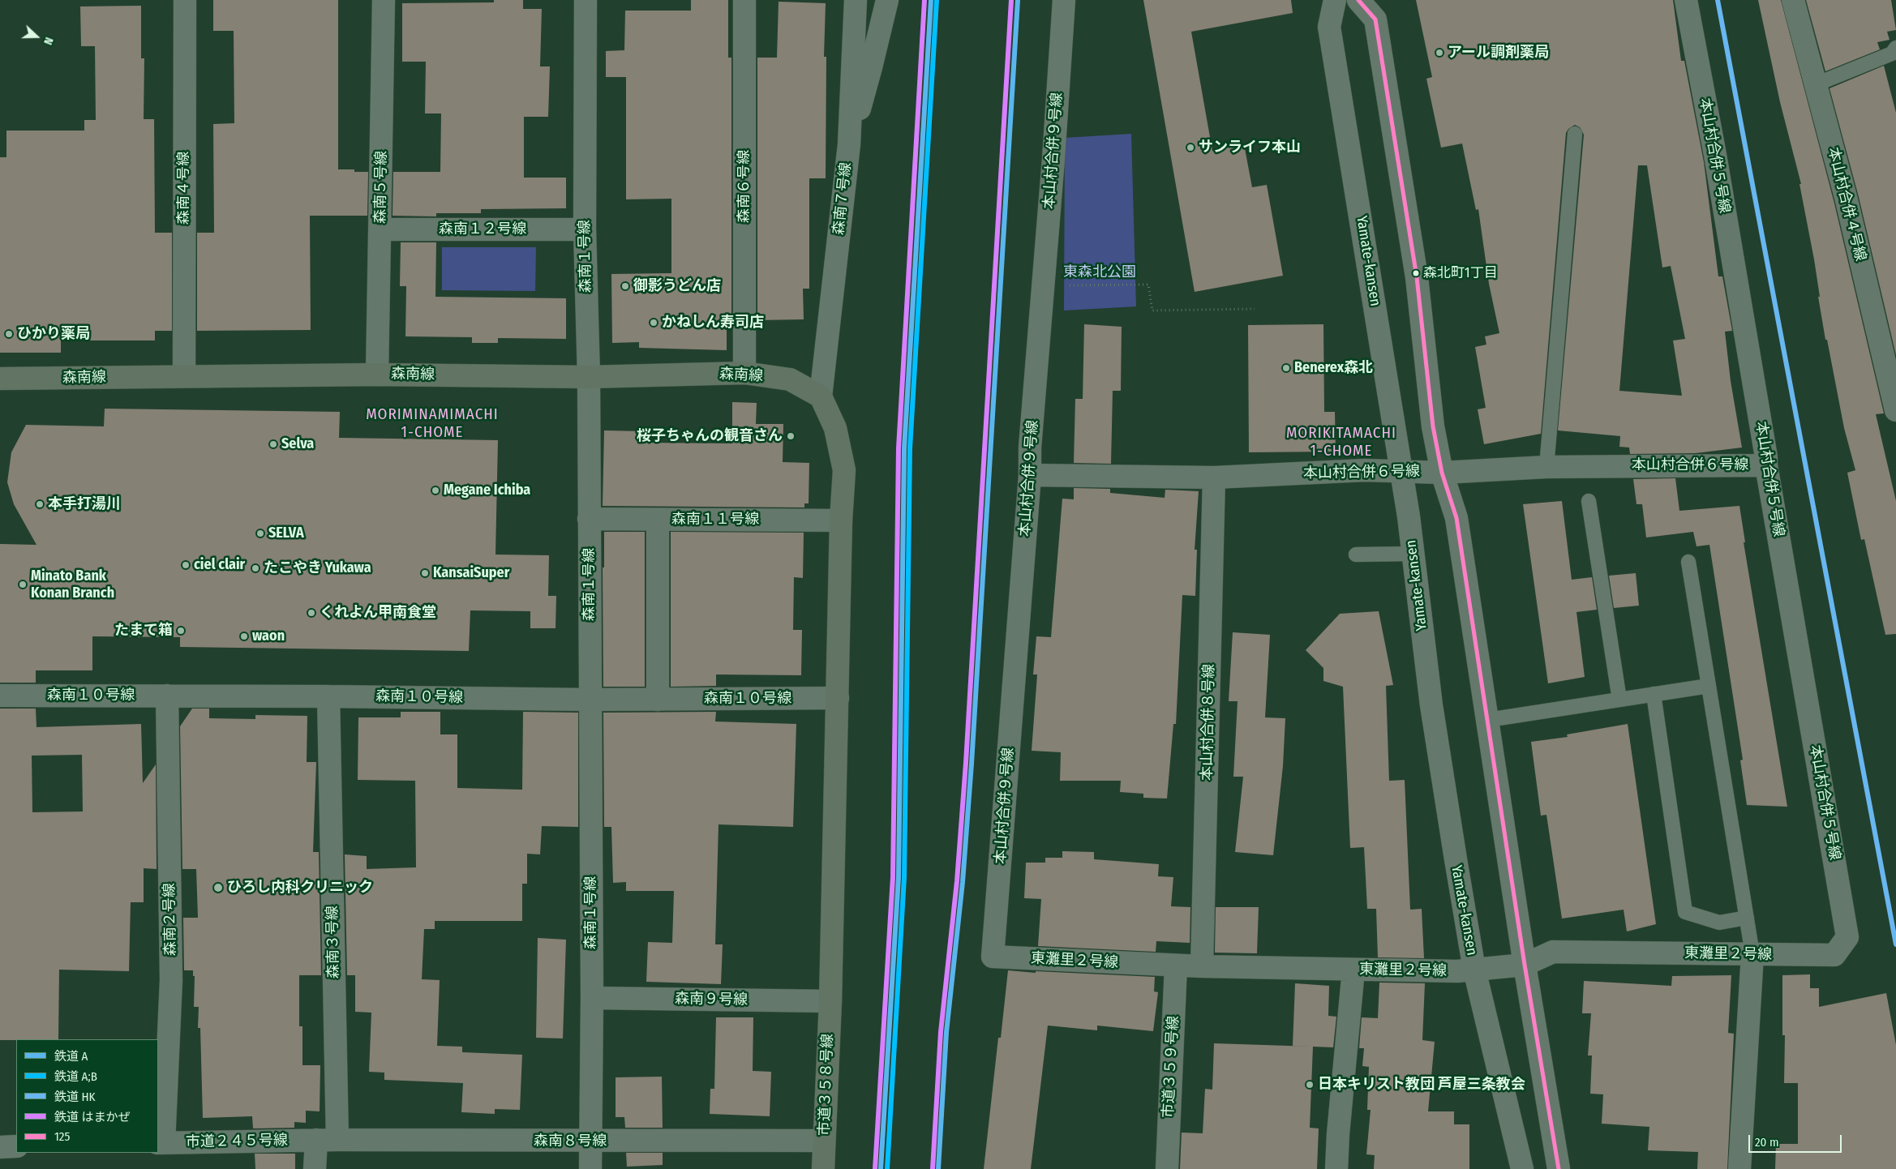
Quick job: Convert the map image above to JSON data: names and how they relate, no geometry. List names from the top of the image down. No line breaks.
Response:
{"streets":{"street":["本山村合併９号線","本山村合併５号線","森南６号線","森南５号線","森南４号線","森南７号線","本山村合併４号線","森南１２号線","森南１号線","Yamate-kansen","森南線","本山村合併６号線","森南１１号線","森南１０号線","本山村合併８号線","森南２号線","森南３号線","東灘里２号線","森南９号線","市道３５９号線","市道３５８号線","市道２４５号線","森南８号線"]},"crossings":[["本山村合併９号線","本山村合併６号線"],["本山村合併９号線","東灘里２号線"],["本山村合併５号線","本山村合併６号線"],["本山村合併５号線","東灘里２号線"],["森南６号線","森南線"],["森南５号線","森南１２号線"],["森南５号線","森南線"],["森南４号線","森南線"],["森南７号線","森南線"],["森南７号線","市道３５８号線"],["森南１２号線","森南１号線"],["森南１号線","森南線"],["森南１号線","森南１１号線"],["森南１号線","森南１０号線"],["森南１号線","森南９号線"],["森南１号線","森南８号線"],["Yamate-kansen","本山村合併６号線"],["Yamate-kansen","東灘里２号線"],["森南線","市道３５８号線"],["本山村合併６号線","本山村合併８号線"],["森南１１号線","市道３５８号線"],["森南１０号線","森南２号線"],["森南１０号線","森南３号線"],["森南１０号線","市道３５８号線"],["本山村合併８号線","東灘里２号線"],["森南２号線","市道２４５号線"],["森南３号線","市道２４５号線"],["森南３号線","森南８号線"],["東灘里２号線","市道３５９号線"],["森南９号線","市道３５８号線"],["市道３５８号線","森南８号線"],["市道２４５号線","森南８号線"]],"districts":["MORIMINAMIMACHI 1-CHOME","MORIKITAMACHI 1-CHOME"],"parks":["東森北公園"],"places":["アール調剤薬局","サンライフ本山","森北町1丁目","御影うどん店","かねしん寿司店","ひかり薬局","Benerex森北","桜子ちゃんの観音さん","Selva","Megane Ichiba","本手打湯川","SELVA","ciel clair","たこやき Yukawa","KansaiSuper","Minato Bank Konan Branch","くれよん甲南食堂","たまて箱","waon","ひろし内科クリニック","日本キリスト教団 芦屋三条教会"],"lines":["rail line A","rail line A;B","rail line HK","rail line はまかぜ","transit line 125"],"legend":["鉄道 A","鉄道 A;B","鉄道 HK","鉄道 はまかぜ","125"],"scale_bar":"20 m","north":"right"}
